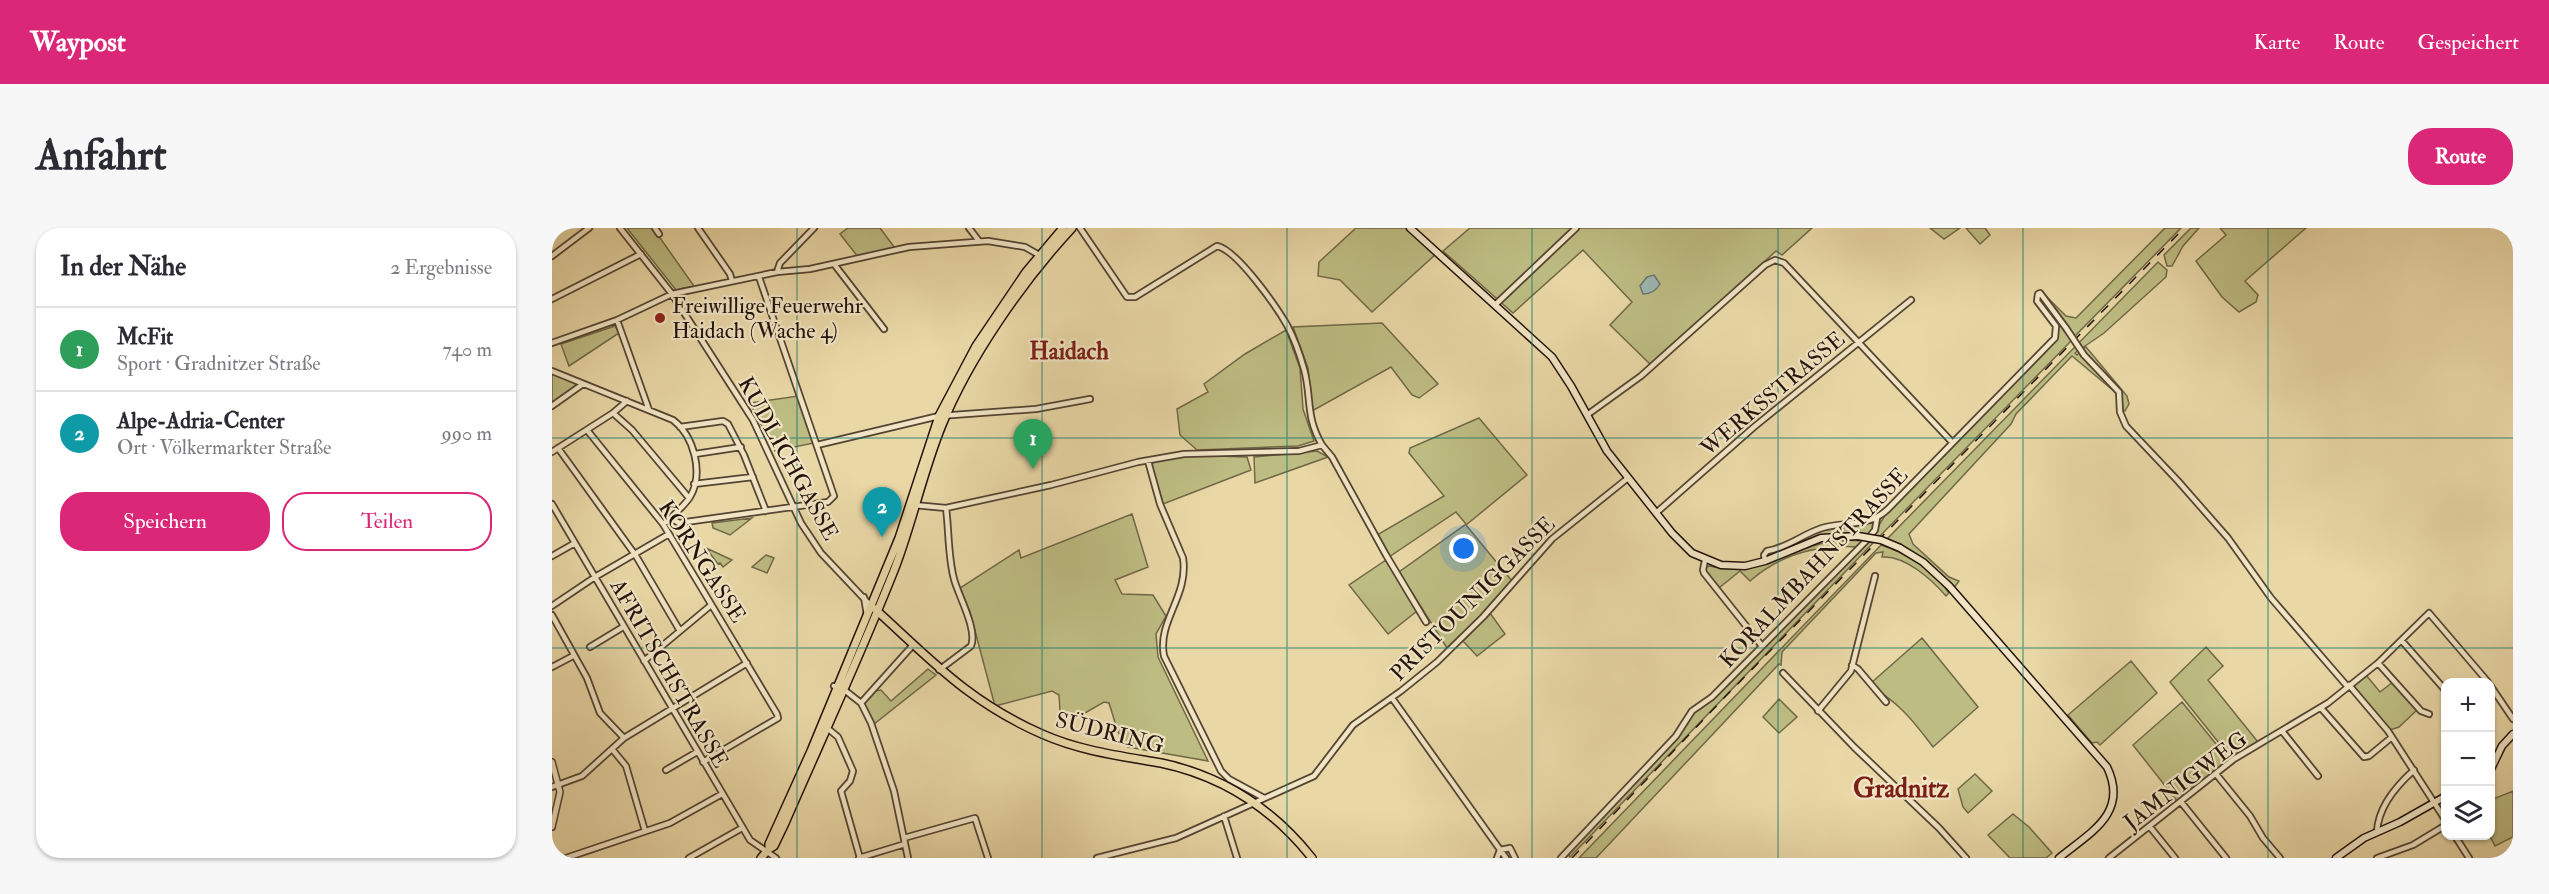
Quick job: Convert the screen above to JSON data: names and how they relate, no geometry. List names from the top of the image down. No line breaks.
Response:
{"streets":{"main road":["SÜDRING"],"street":["WERKSSTRASSE","KUDLICHGASSE","KORNGASSE","KORALMBAHNSTRASSE","PRISTOUNIGGASSE","AFRITSCHSTRASSE","JAMNIGWEG"]},"crossings":[["KUDLICHGASSE","SÜDRING"],["KORNGASSE","AFRITSCHSTRASSE"],["KORALMBAHNSTRASSE","JAMNIGWEG"],["PRISTOUNIGGASSE","SÜDRING"]],"districts":["Haidach","Gradnitz"],"places":["Freiwillige Feuerwehr Haidach (Wache 4)"],"page":{"header":"Waypost","nav":["Karte","Route","Gespeichert"],"buttons":["Route",["Speichern","Teilen"]],"title":"Anfahrt","heading":["In der Nähe","2 Ergebnisse"],"list":[{"mark":"1","name":"McFit","note":"Sport · Gradnitzer Straße","value":"740 m"},{"mark":"2","name":"Alpe-Adria-Center","note":"Ort · Völkermarkter Straße","value":"990 m"}],"pins":["1","2"],"map_buttons":["+","−"]}}
